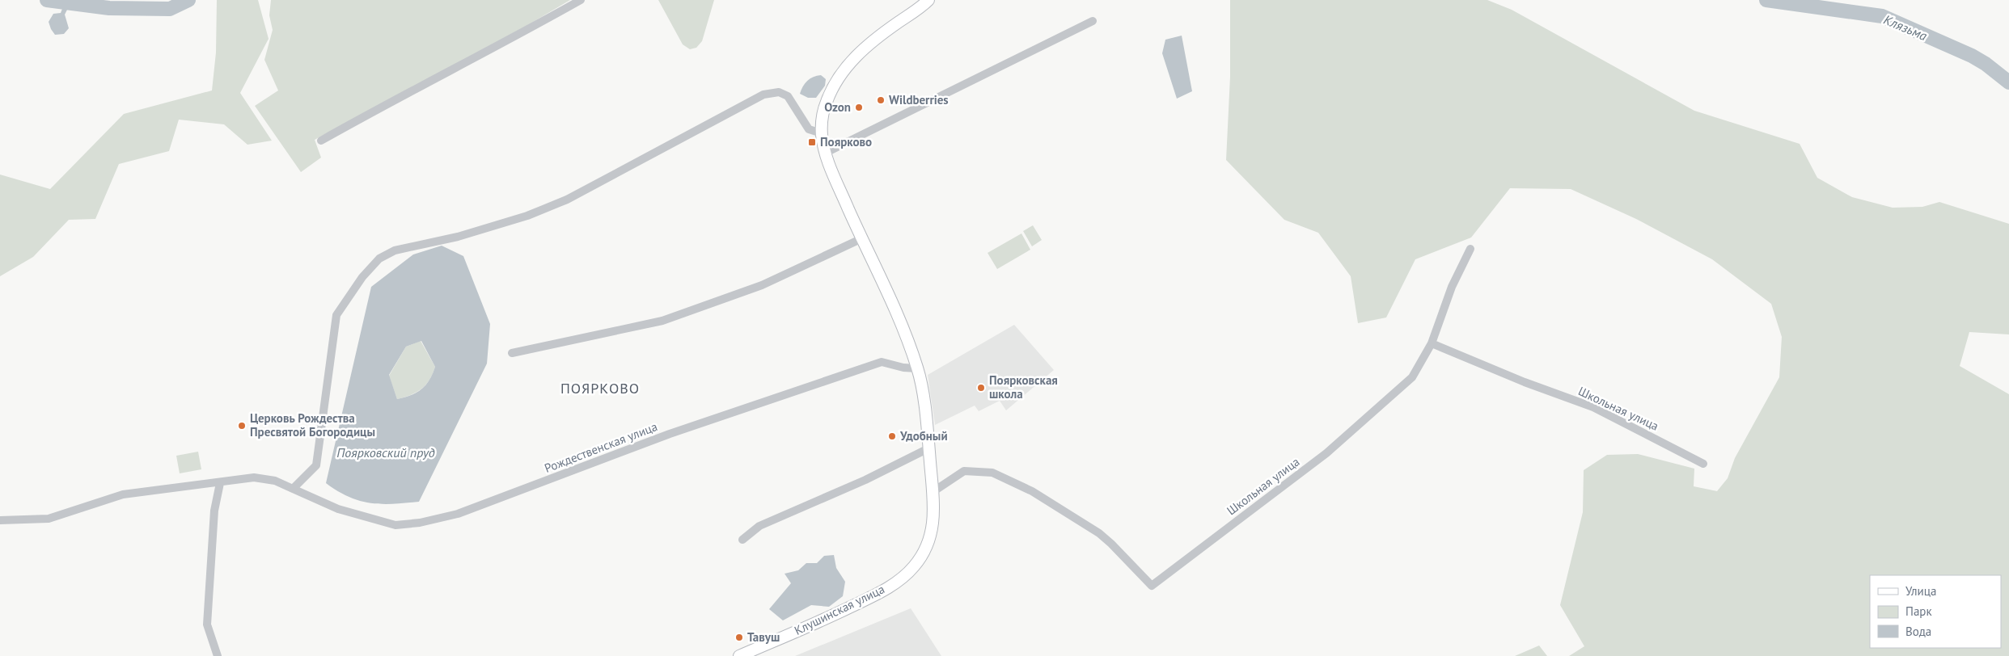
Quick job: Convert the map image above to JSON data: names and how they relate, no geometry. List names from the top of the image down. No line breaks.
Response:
{"streets":{"main road":["Клушинская улица"],"street":["Школьная улица","Рождественская улица"]},"crossings":[["Школьная улица","Клушинская улица"],["Рождественская улица","Клушинская улица"]],"districts":["ПОЯРКОВО"],"water":["Клязьма","Поярковский пруд"],"places":{"other":["Wildberries","Ozon","Поярковская школа","Церковь Рождества Пресвятой Богородицы","Удобный","Тавуш"],"transit":["Поярково"]},"legend":["Улица","Парк","Вода"]}
